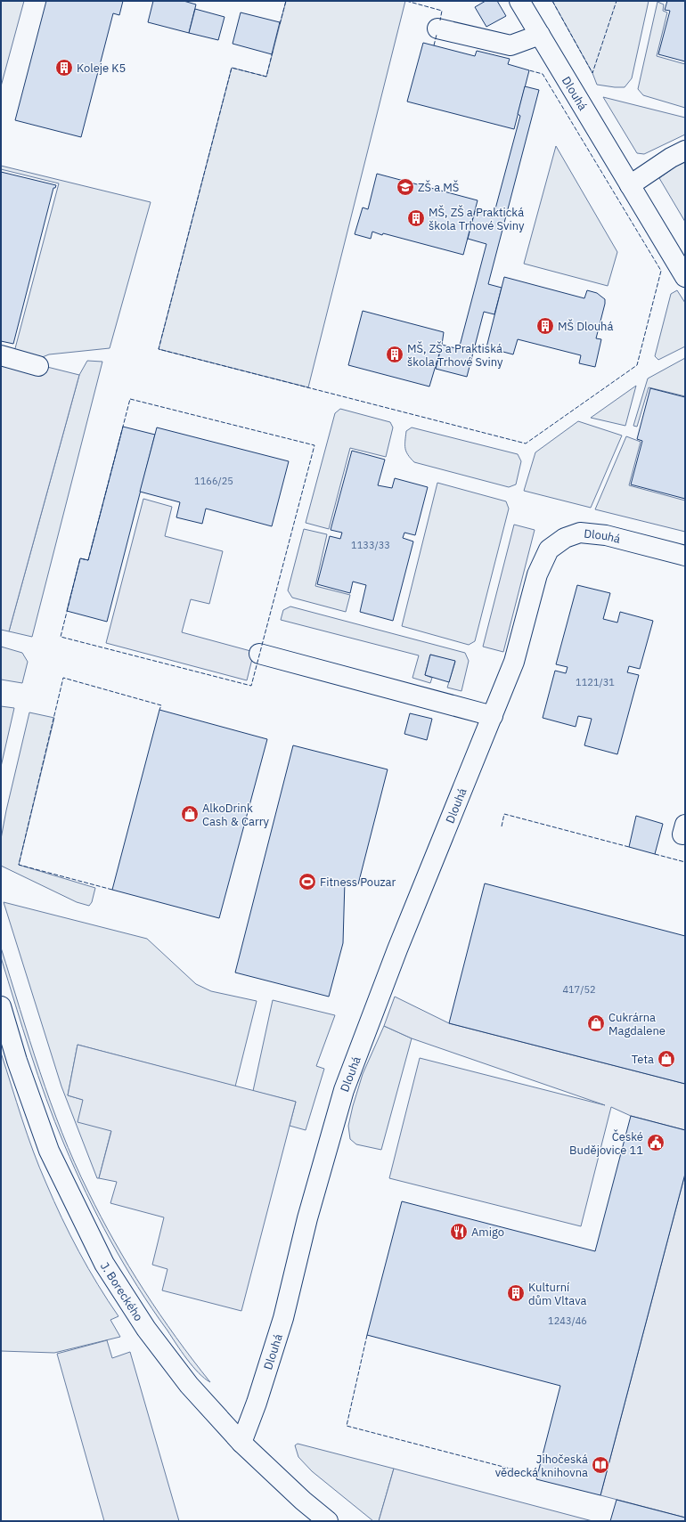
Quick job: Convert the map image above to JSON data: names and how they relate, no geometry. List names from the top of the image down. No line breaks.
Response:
{"streets":{"street":["Dlouhá","J. Boreckého"]},"crossings":[["Dlouhá","J. Boreckého"]],"places":{"building":["Koleje K5","MŠ, ZŠ a Praktická škola Trhové Sviny","MŠ Dlouhá","MŠ, ZŠ a Praktiská škola Trhové Sviny","Kulturní dům Vltava"],"school or university":["ZŠ a MŠ"],"shop":["AlkoDrink Cash & Carry","Cukrárna Magdalene","Teta"],"sports":["Fitness Pouzar"],"public building":["České Budějovice 11"],"restaurant":["Amigo"],"library":["Jihočeská vědecká knihovna"]},"house_numbers":["1166/25","1133/33","1121/31","417/52","1243/46"]}
